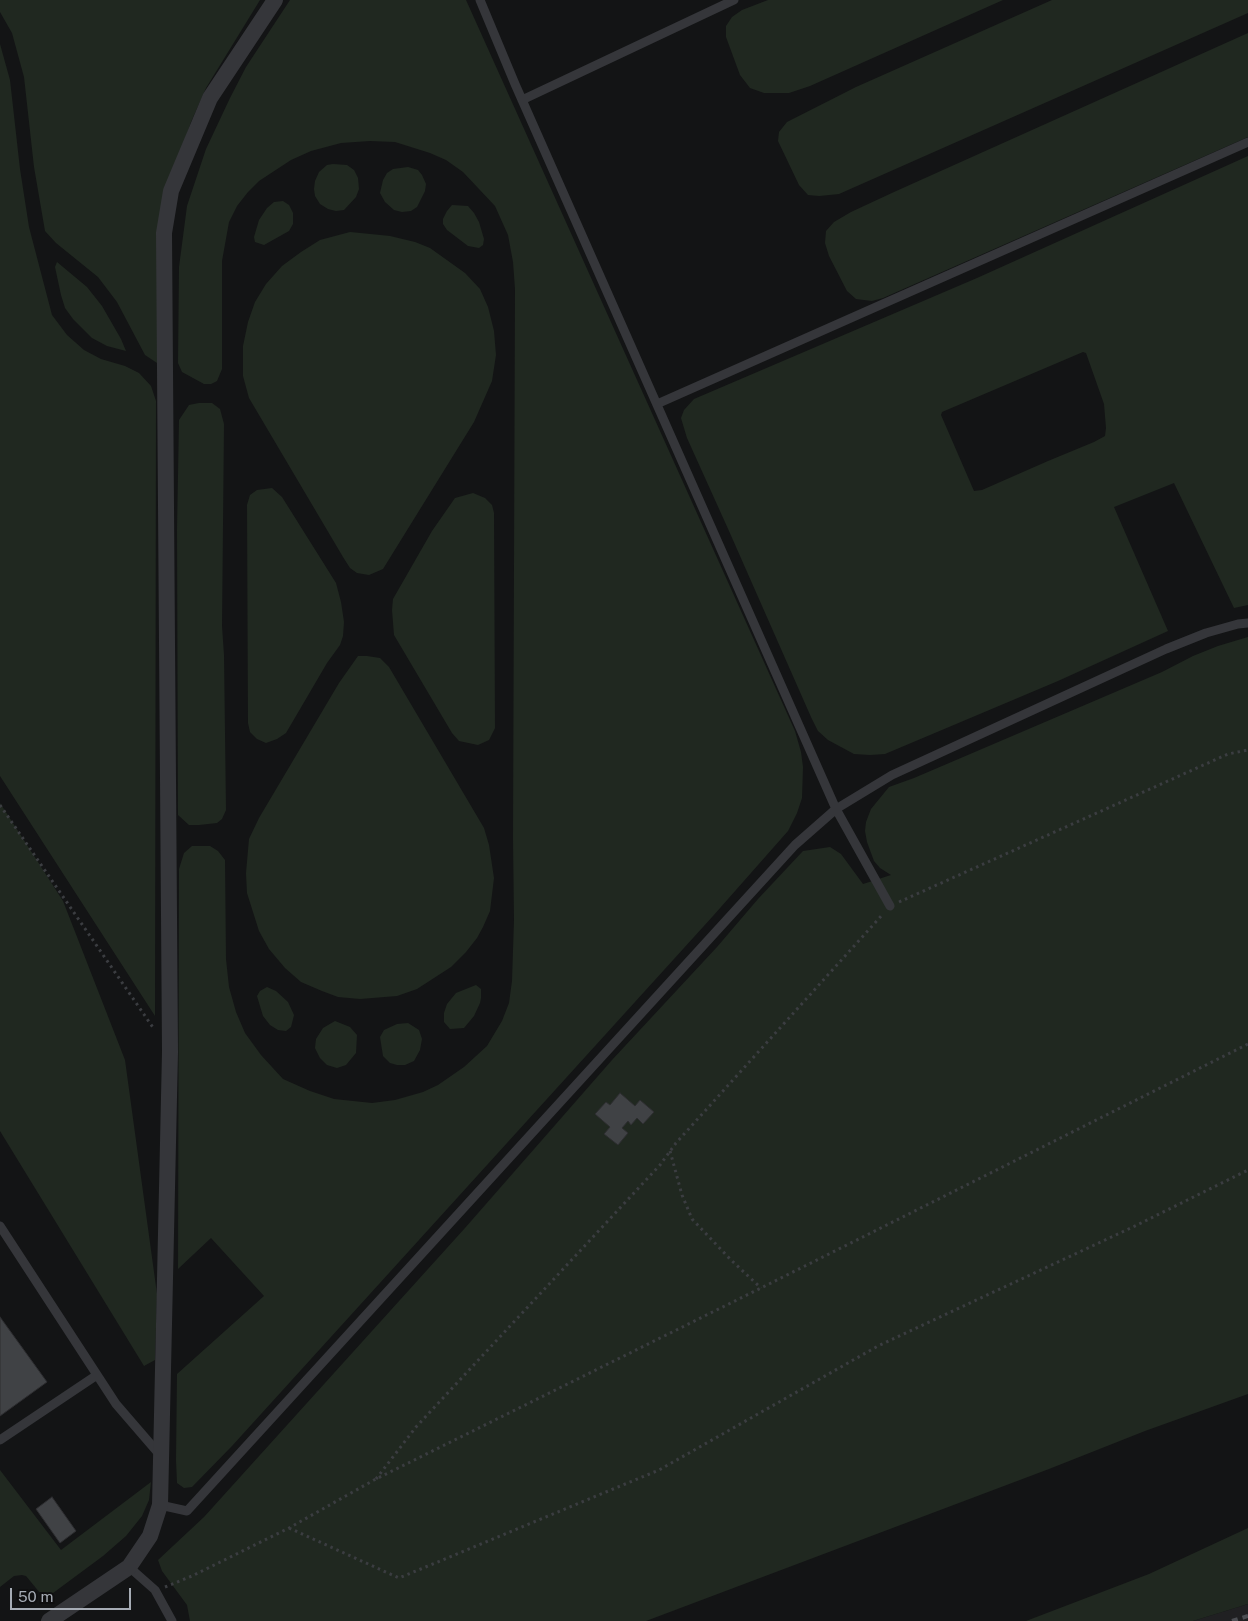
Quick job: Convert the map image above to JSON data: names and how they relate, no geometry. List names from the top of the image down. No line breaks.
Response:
{"scale_bar":"50 m"}
